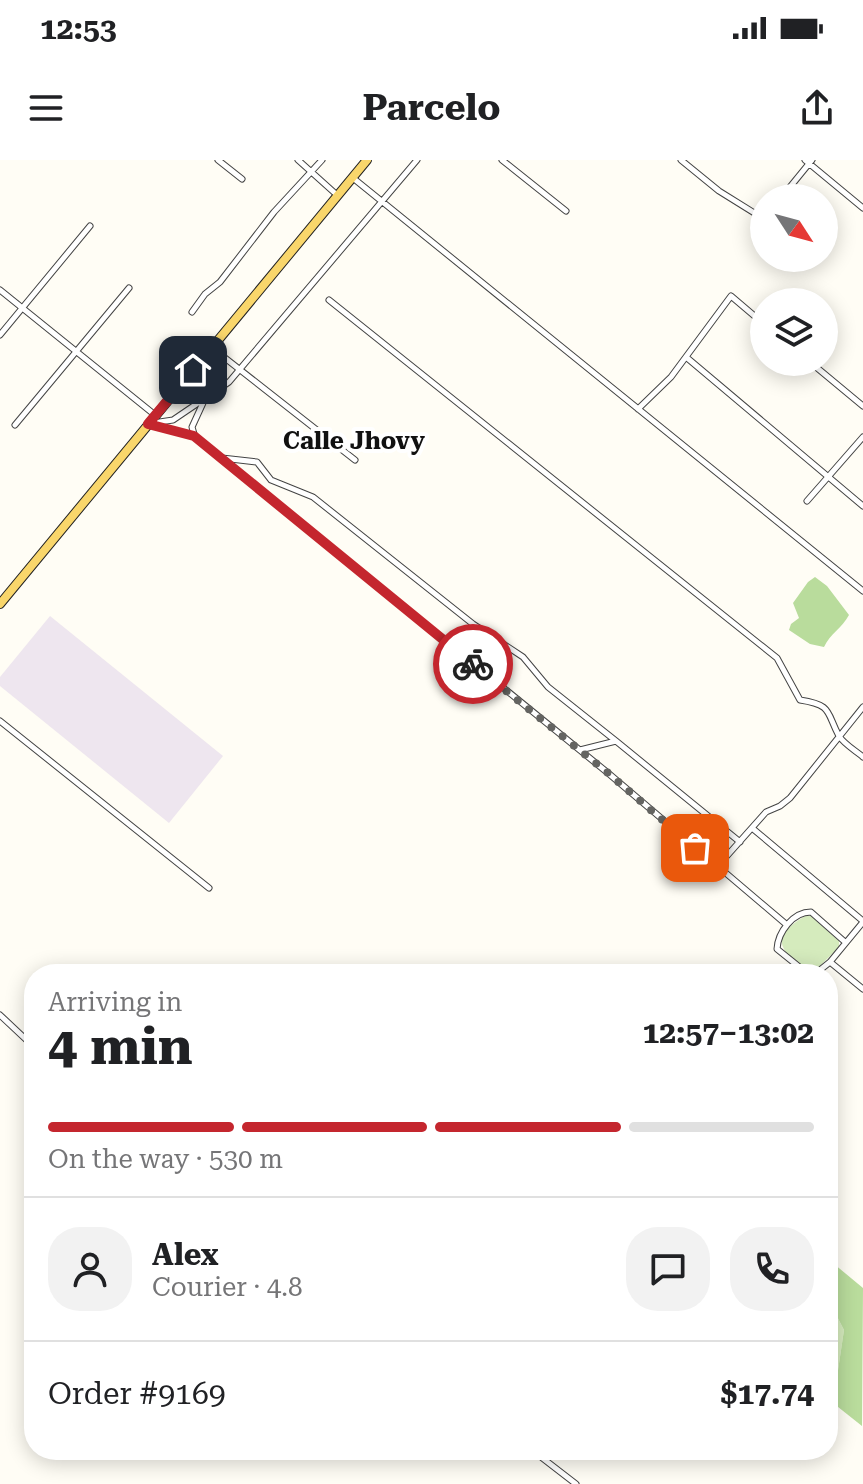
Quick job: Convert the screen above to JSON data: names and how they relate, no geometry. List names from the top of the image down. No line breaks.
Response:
{"districts":["Calle Jhovy"],"north":"bottom right","page":{"status":"12:53","header":"Parcelo","heading":["4 min","Arriving in","12:57–13:02"],"panel":["Alex","Courier · 4.8","Order #9169","$17.74"],"bar":"On the way · 530 m"}}
